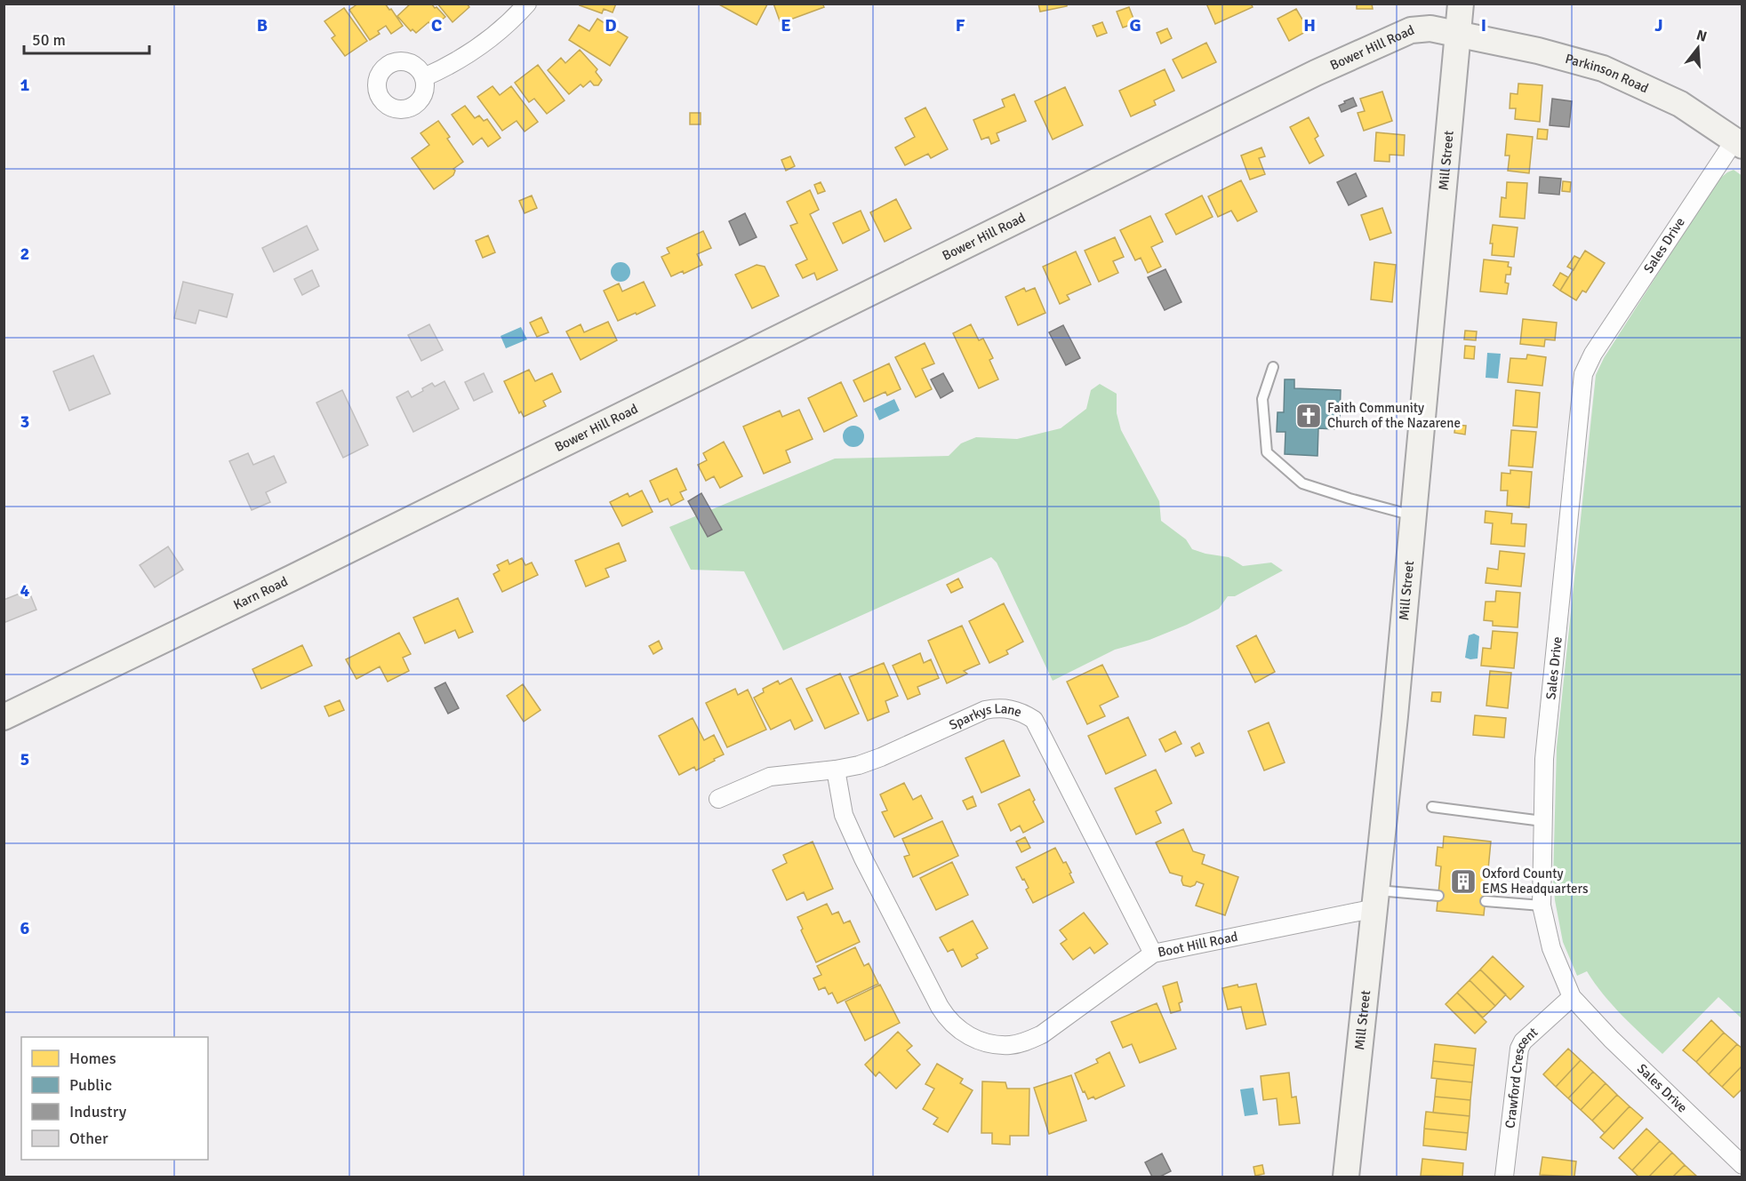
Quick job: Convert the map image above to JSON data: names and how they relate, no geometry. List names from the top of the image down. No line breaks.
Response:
{"streets":{"street":["Bower Hill Road","Parkinson Road","Mill Street","Sales Drive","Karn Road","Sparkys Lane","Boot Hill Road","Crawford Crescent"]},"crossings":[["Bower Hill Road","Parkinson Road"],["Bower Hill Road","Mill Street"],["Bower Hill Road","Karn Road"],["Parkinson Road","Mill Street"],["Parkinson Road","Sales Drive"],["Mill Street","Boot Hill Road"],["Sales Drive","Crawford Crescent"],["Sparkys Lane","Boot Hill Road"]],"places":{"church":["Faith Community Church of the Nazarene"],"building":["Oxford County EMS Headquarters"]},"legend":["Homes","Public","Industry","Other"],"scale_bar":"50 m","north":"top","grid":{"columns":["B","C","D","E","F","G","H","I","J"],"rows":["1","2","3","4","5","6"]}}
